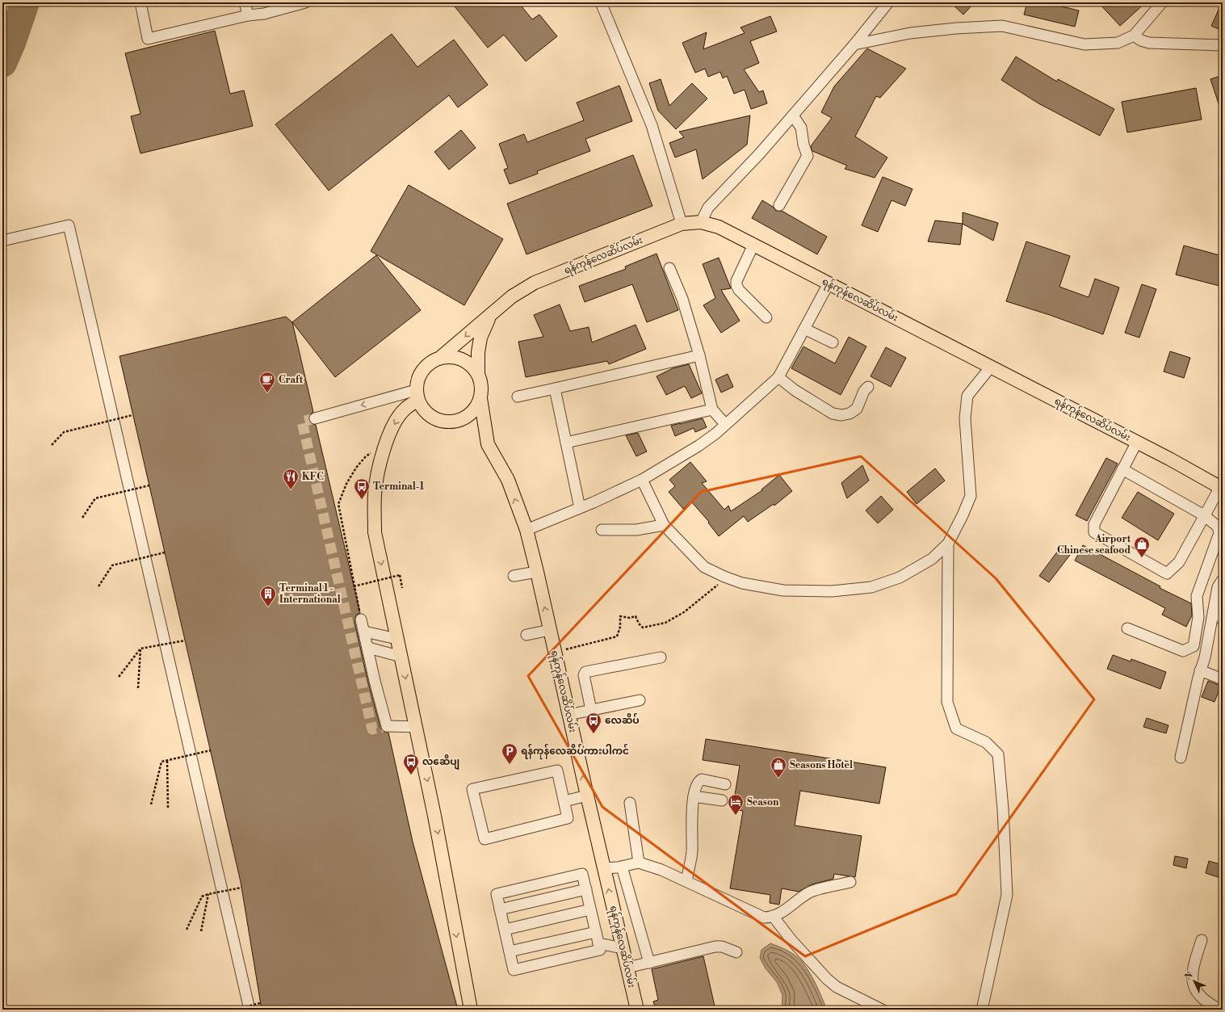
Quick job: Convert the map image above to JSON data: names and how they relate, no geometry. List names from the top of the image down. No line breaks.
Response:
{"streets":{"main road":["ရန်ကုန်လေဆိပ်လမ်း"]},"places":{"cafe":["Craft"],"restaurant":["KFC"],"bus stop":["Terminal-1","လေဆိပ်","လဆေိပျ"],"shop":["Airport Chinese seafood","Seasons Hotel"],"building":["Terminal 1 - International"],"parking":["ရန်ကုန်လေဆိပ်ကားပါကင်"],"hotel":["Season"]},"north":"top left"}
